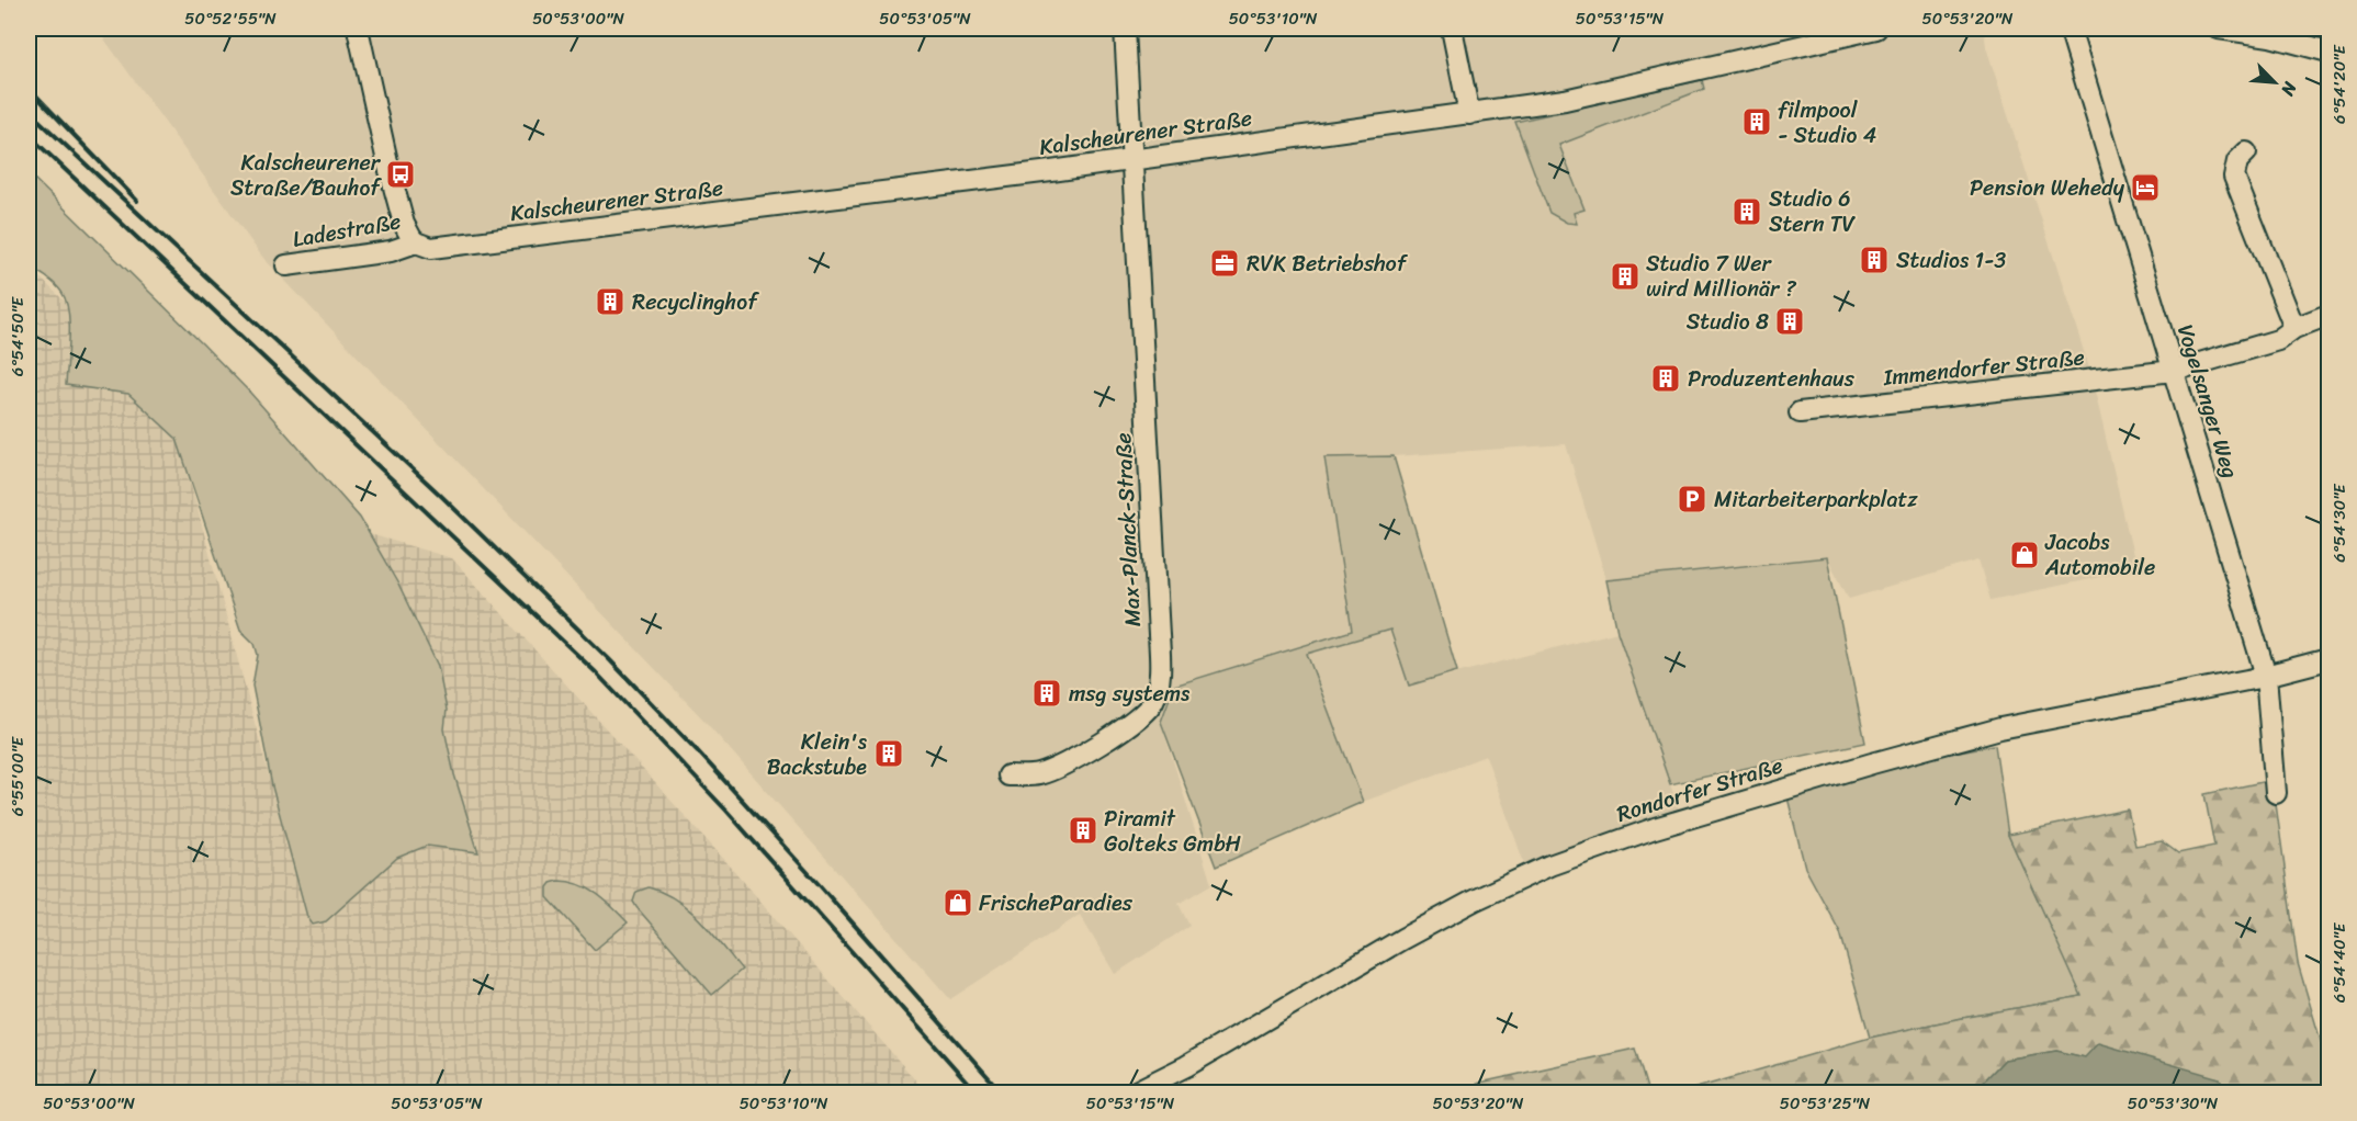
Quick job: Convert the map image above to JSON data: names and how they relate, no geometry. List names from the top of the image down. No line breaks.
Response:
{"streets":{"street":["Kalscheurener Straße","Ladestraße","Immendorfer Straße","Vogelsanger Weg","Max-Planck-Straße","Rondorfer Straße"]},"crossings":[["Kalscheurener Straße","Ladestraße"],["Kalscheurener Straße","Max-Planck-Straße"],["Immendorfer Straße","Vogelsanger Weg"],["Vogelsanger Weg","Rondorfer Straße"]],"places":{"building":["filmpool - Studio 4","Studio 6 Stern TV","Studios 1-3","Studio 7 Wer wird Millionär ?","Recyclinghof","Studio 8","Produzentenhaus","msg systems","Klein's Backstube","Piramit Golteks GmbH"],"bus stop":["Kalscheurener Straße/Bauhof"],"hotel":["Pension Wehedy"],"office":["RVK Betriebshof"],"parking":["Mitarbeiterparkplatz"],"shop":["Jacobs Automobile","FrischeParadies"]},"north":"bottom right","coordinates":["50°52'55\"N","50°53'00\"N","50°53'05\"N","50°53'10\"N","50°53'15\"N","50°53'20\"N","6°54'20\"E","6°54'50\"E","6°54'30\"E","6°55'00\"E","6°54'40\"E","50°53'25\"N","50°53'30\"N"]}
